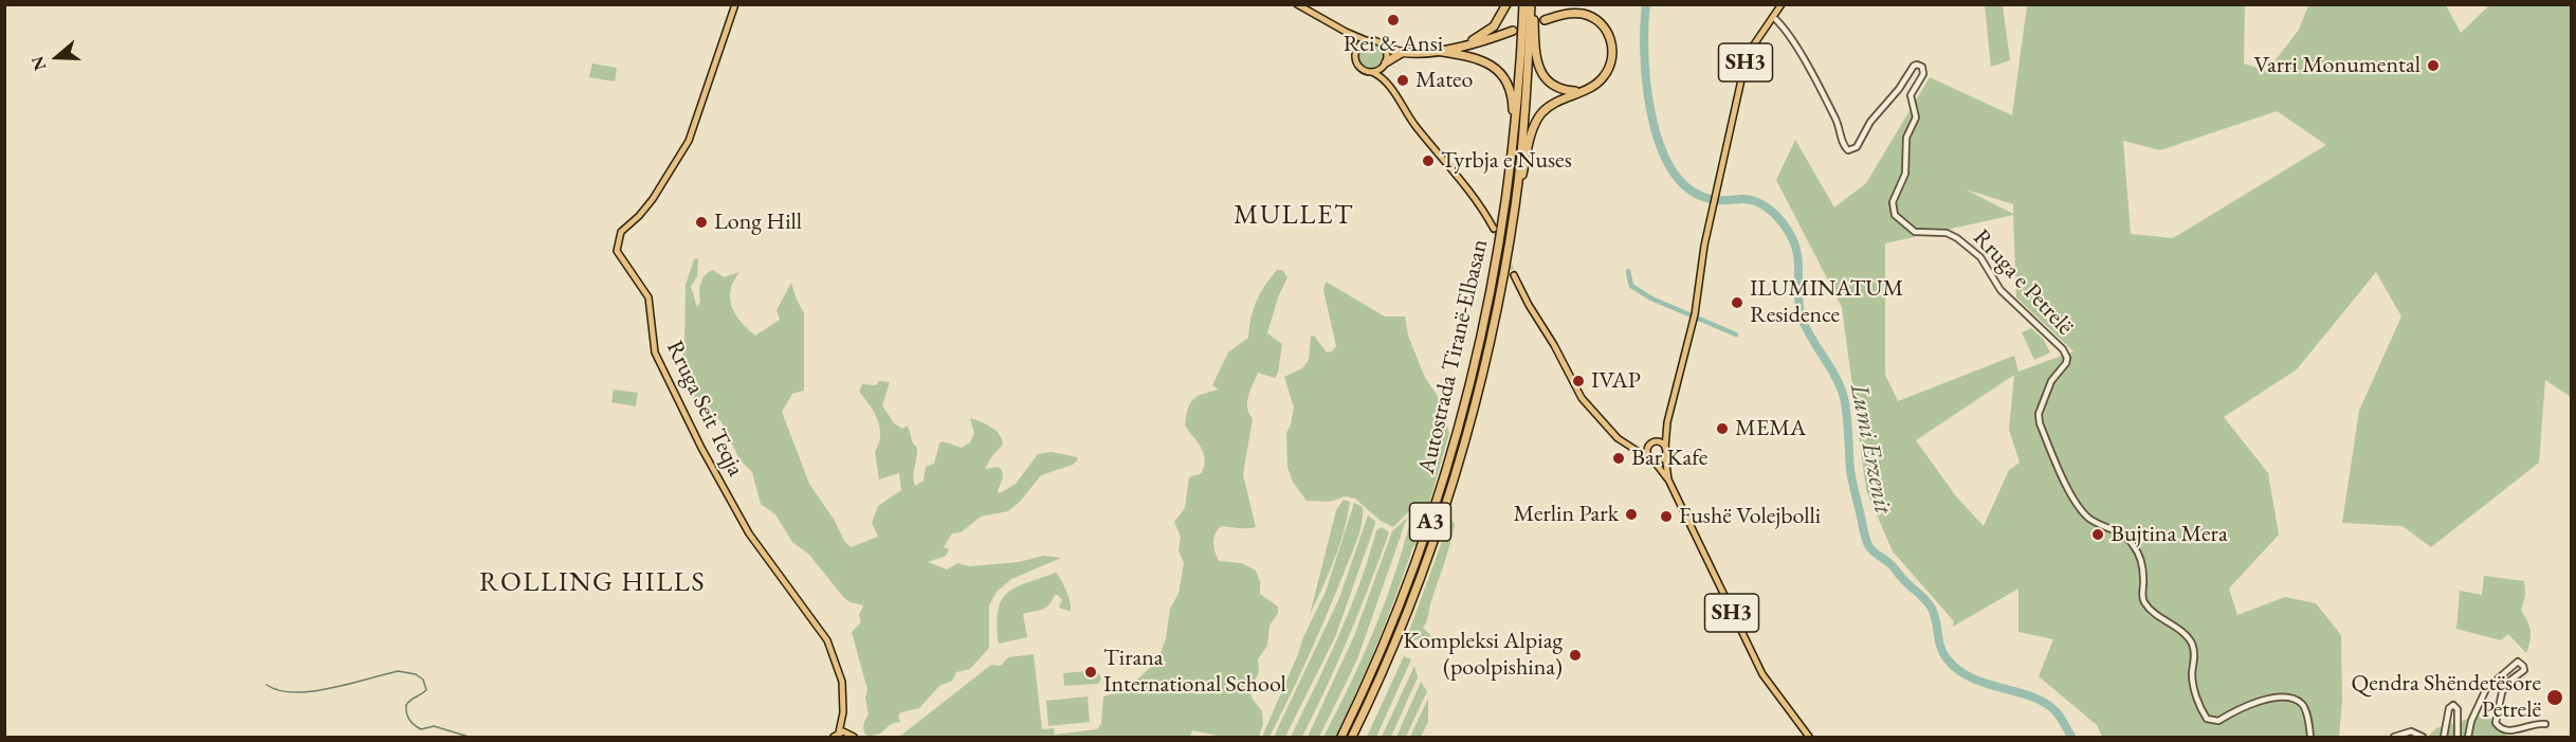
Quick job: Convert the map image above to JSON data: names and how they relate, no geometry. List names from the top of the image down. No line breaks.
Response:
{"streets":{"highway":["Autostrada Tiranë-Elbasan","A3"],"main road":["SH3","Rruga Seit Teqja"],"street":["Rruga e Petrelë"]},"crossings":[["SH3","Rruga e Petrelë"],["Autostrada Tiranë-Elbasan","A3"]],"districts":["MULLET","ROLLING HILLS"],"water":["Lumi Erzenit"],"places":["Rei & Ansi","Varri Monumental","Mateo","Tyrbja e Nuses","Long Hill","ILUMINATUM Residence","IVAP","MEMA","Bar Kafe","Merlin Park","Fushë Volejbolli","Bujtina Mera","Kompleksi Alpiag (poolpishina)","Tirana International School","Qendra Shëndetësore Petrelë"],"north":"left"}
